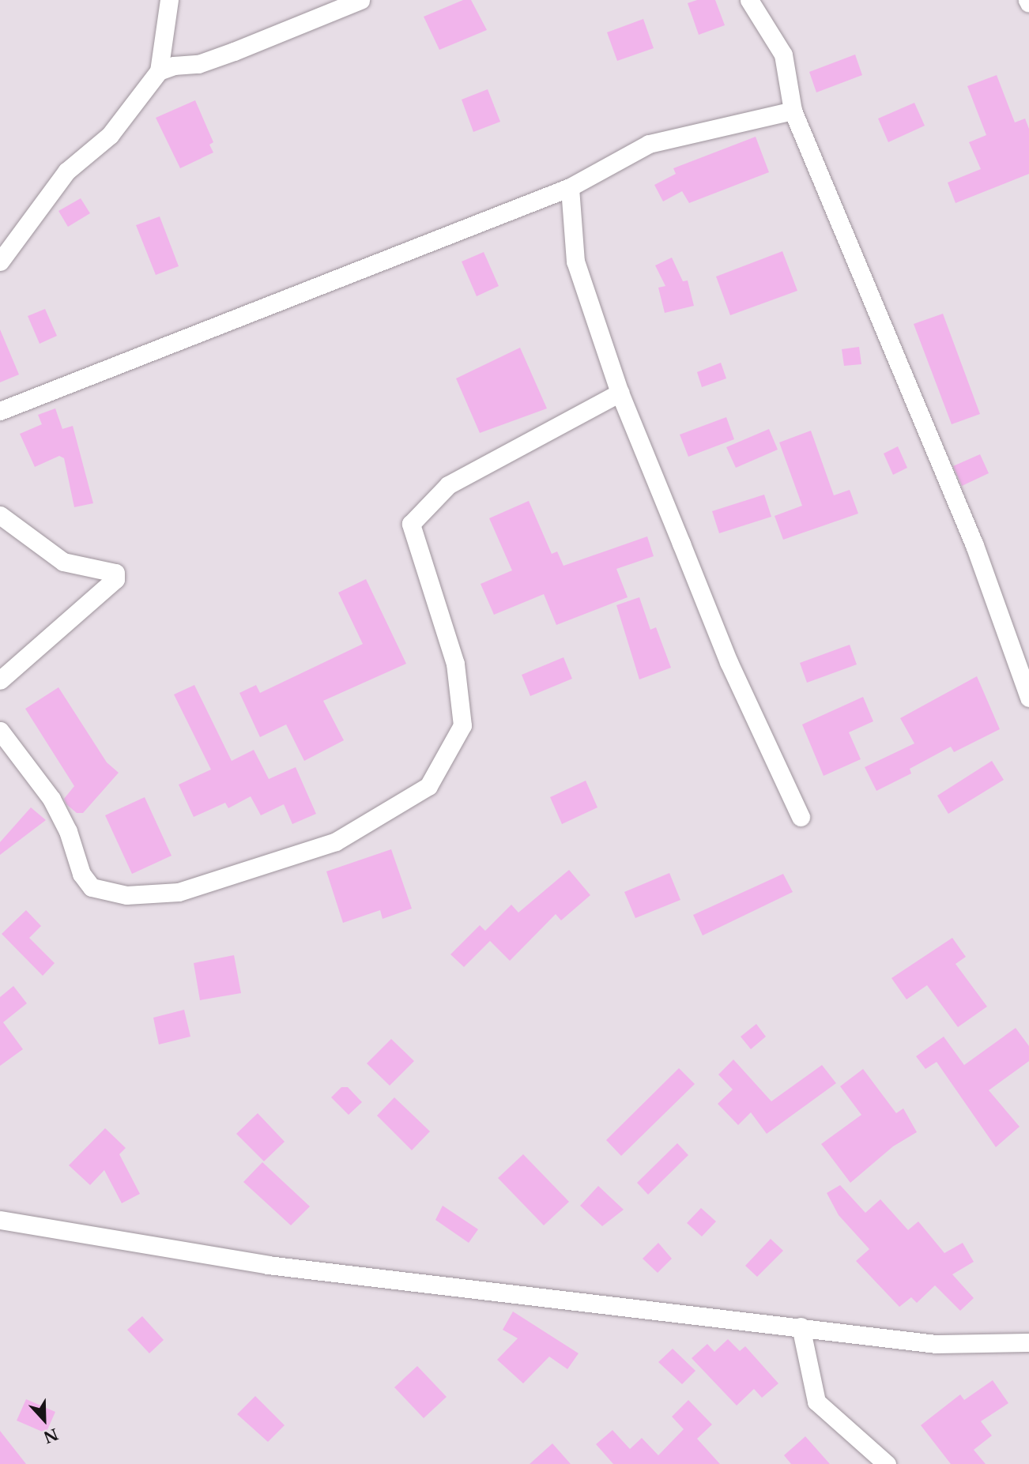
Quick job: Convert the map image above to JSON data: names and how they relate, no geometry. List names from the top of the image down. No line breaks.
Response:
{"north":"bottom"}
